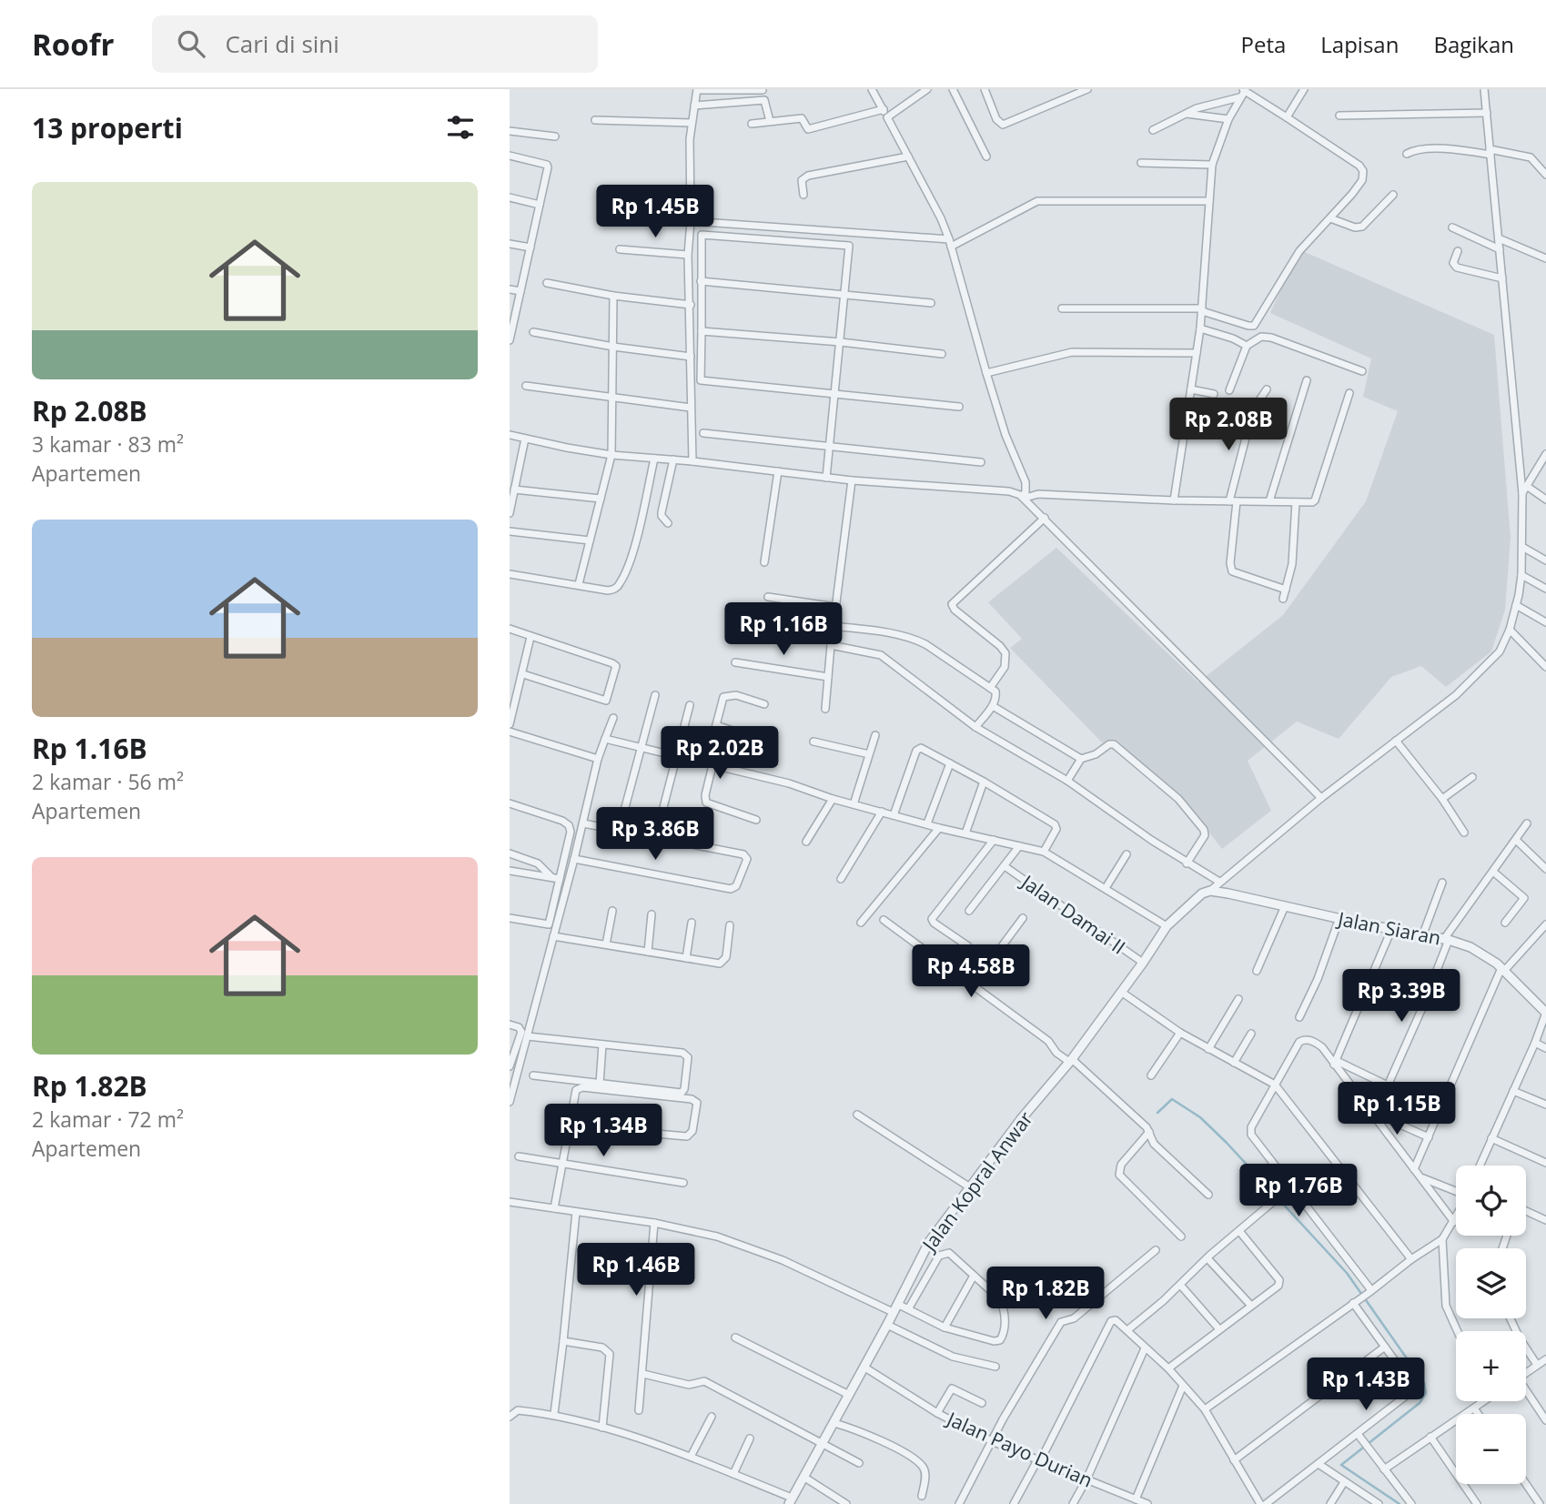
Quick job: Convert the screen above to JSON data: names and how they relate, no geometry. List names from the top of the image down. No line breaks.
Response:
{"streets":{"street":["Jalan Damai II","Jalan Siaran","Jalan Kopral Anwar","Jalan Payo Durian"]},"crossings":[["Jalan Damai II","Jalan Kopral Anwar"],["Jalan Siaran","Jalan Kopral Anwar"],["Jalan Kopral Anwar","Jalan Payo Durian"]],"page":{"header":"Roofr","search":"Cari di sini","nav":["Peta","Lapisan","Bagikan"],"heading":"13 properti","list":[{"name":"Rp 2.08B","note":"3 kamar · 83 m² · Apartemen"},{"name":"Rp 1.16B","note":"2 kamar · 56 m² · Apartemen"},{"name":"Rp 1.82B","note":"2 kamar · 72 m² · Apartemen"}],"price":["Rp 1.45B","Rp 2.08B","Rp 1.16B","Rp 2.02B","Rp 3.86B","Rp 4.58B","Rp 3.39B","Rp 1.15B","Rp 1.34B","Rp 1.76B","Rp 1.46B","Rp 1.82B","Rp 1.43B"],"map_buttons":["+","−"]}}
